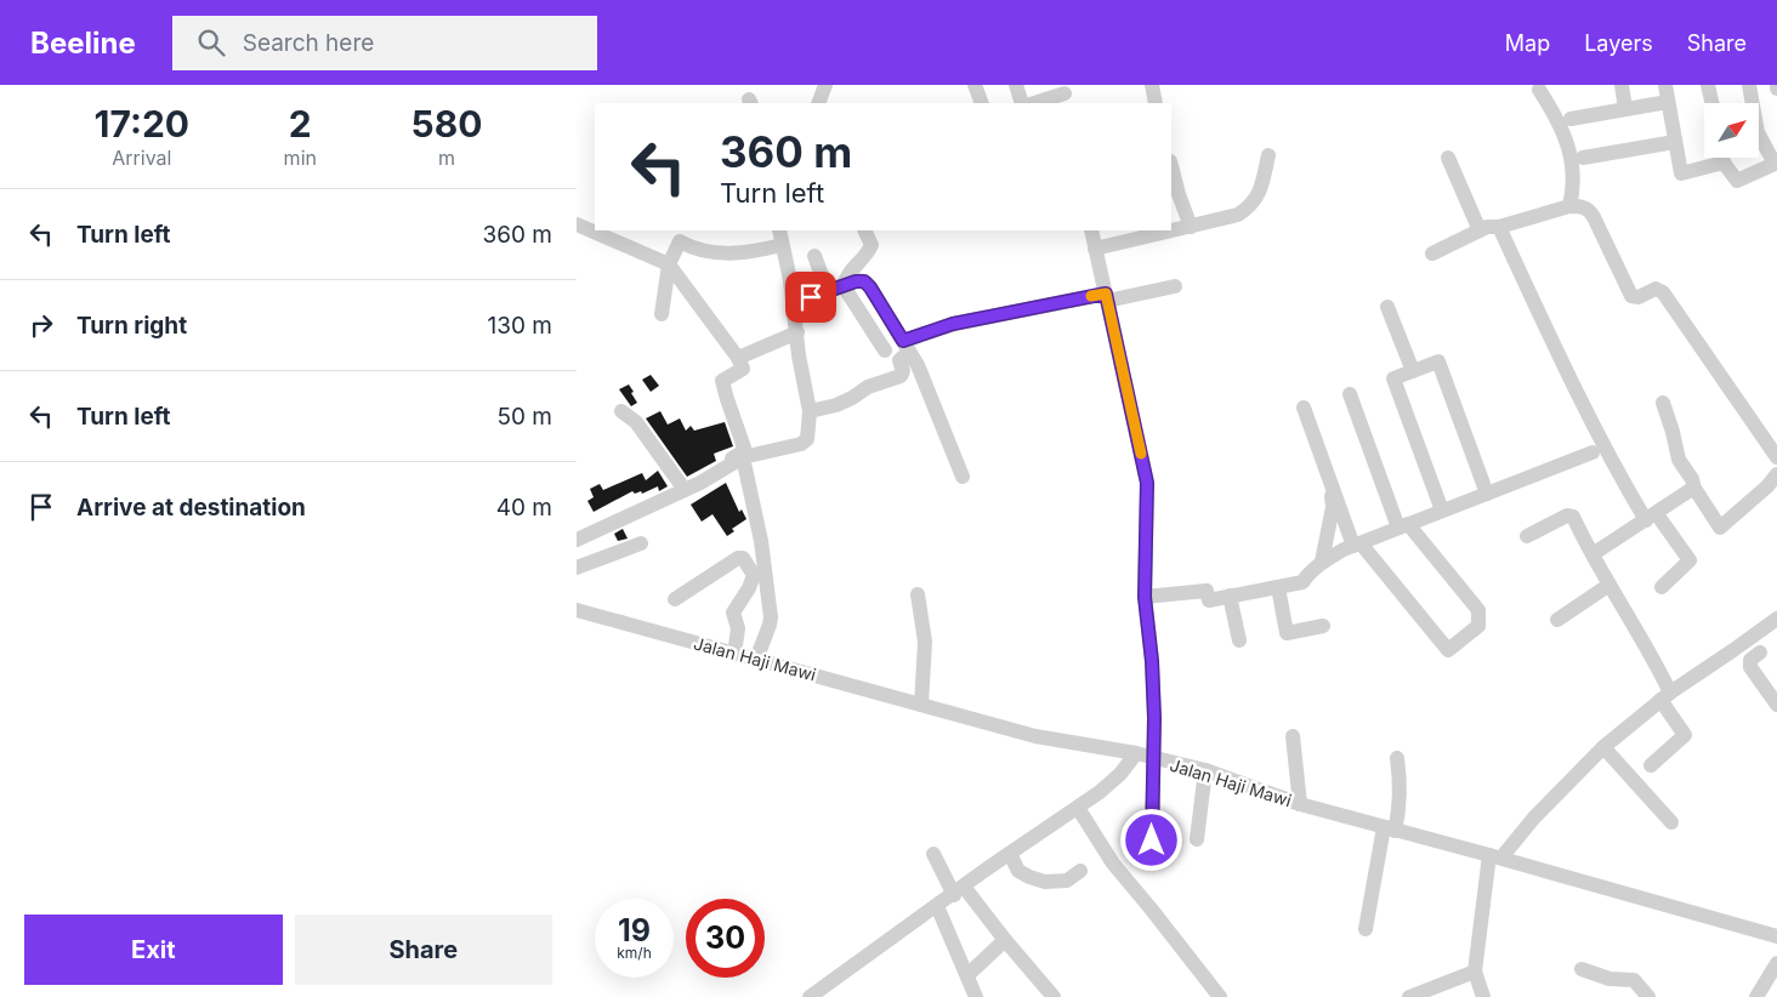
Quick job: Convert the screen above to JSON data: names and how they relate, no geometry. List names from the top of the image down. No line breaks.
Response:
{"streets":{"street":["Jalan Haji Mawi"]},"north":"top right","page":{"header":"Beeline","search":"Search here","nav":["Map","Layers","Share"],"eta":["17:20","Arrival","2","min","580","m"],"turn":["360 m","Turn left"],"list":[{"name":"Turn left","value":"360 m"},{"name":"Turn right","value":"130 m"},{"name":"Turn left","value":"50 m"},{"name":"Arrive at destination","value":"40 m"}],"speed":"19 km/h","limit":"30","buttons":["Exit","Share"]}}
